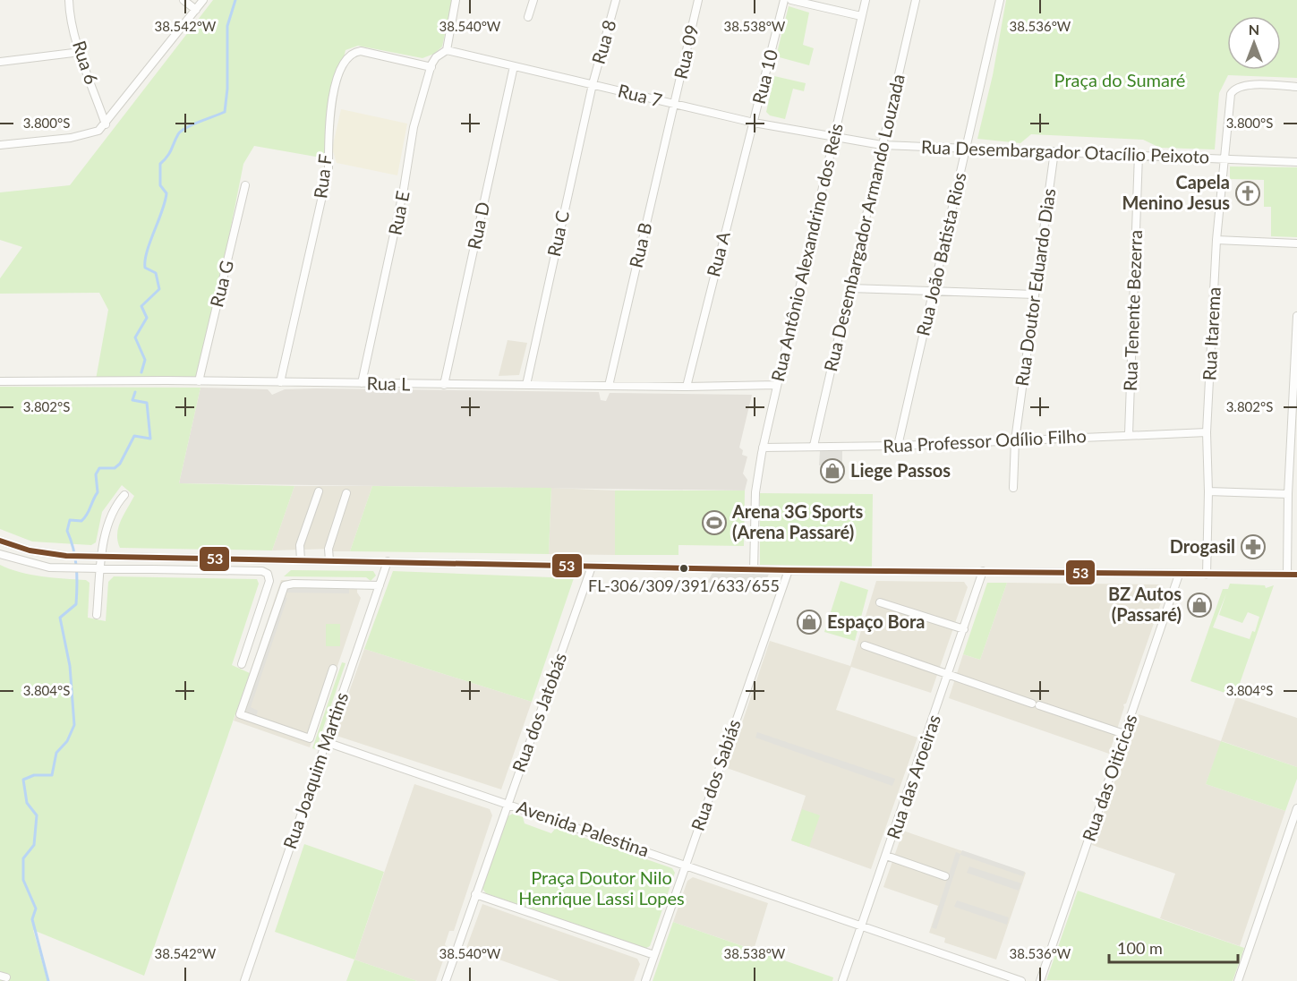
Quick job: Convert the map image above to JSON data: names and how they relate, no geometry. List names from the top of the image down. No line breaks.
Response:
{"streets":{"street":["Rua 8","Rua 09","Rua 6","Rua 10","Rua 7","Rua Desembargador Otacílio Peixoto","Rua F","Rua E","Rua Desembargador Armando Louzada","Rua D","Rua C","Rua B","Rua Antônio Alexandrino dos Reis","Rua A","Rua João Batista Rios","Rua G","Rua Doutor Eduardo Dias","Rua Tenente Bezerra","Rua Itarema","Rua L","Rua Professor Odílio Filho","Rua dos Jatobás","Rua Joaquim Martins","Rua dos Sabiás","Rua das Aroeiras","Rua das Oiticicas","Avenida Palestina"]},"crossings":[["Rua 8","Rua 7"],["Rua 8","Rua C"],["Rua 09","Rua 7"],["Rua 09","Rua B"],["Rua 10","Rua 7"],["Rua 10","Rua A"],["Rua 7","Rua Desembargador Otacílio Peixoto"],["Rua 7","Rua E"],["Rua 7","Rua D"],["Rua 7","Rua C"],["Rua 7","Rua B"],["Rua 7","Rua Antônio Alexandrino dos Reis"],["Rua 7","Rua A"],["Rua Desembargador Otacílio Peixoto","Rua Desembargador Armando Louzada"],["Rua Desembargador Otacílio Peixoto","Rua Antônio Alexandrino dos Reis"],["Rua Desembargador Otacílio Peixoto","Rua João Batista Rios"],["Rua Desembargador Otacílio Peixoto","Rua Doutor Eduardo Dias"],["Rua Desembargador Otacílio Peixoto","Rua Tenente Bezerra"],["Rua Desembargador Otacílio Peixoto","Rua Itarema"],["Rua F","Rua E"],["Rua F","Rua L"],["Rua E","Rua L"],["Rua Desembargador Armando Louzada","Rua Professor Odílio Filho"],["Rua D","Rua L"],["Rua C","Rua L"],["Rua B","Rua L"],["Rua Antônio Alexandrino dos Reis","Rua L"],["Rua Antônio Alexandrino dos Reis","Rua Professor Odílio Filho"],["Rua A","Rua L"],["Rua João Batista Rios","Rua Professor Odílio Filho"],["Rua G","Rua L"],["Rua Doutor Eduardo Dias","Rua Professor Odílio Filho"],["Rua Tenente Bezerra","Rua Professor Odílio Filho"],["Rua Itarema","Rua Professor Odílio Filho"],["Rua dos Jatobás","Avenida Palestina"],["Rua Joaquim Martins","Avenida Palestina"],["Rua dos Sabiás","Avenida Palestina"],["Rua das Aroeiras","Avenida Palestina"]],"parks":["Praça do Sumaré","Praça Doutor Nilo Henrique Lassi Lopes"],"places":{"church":["Capela Menino Jesus"],"shop":["Liege Passos","BZ Autos (Passaré)","Espaço Bora"],"sports":["Arena 3G Sports (Arena Passaré)"],"pharmacy":["Drogasil"],"other":["FL-306/309/391/633/655"]},"lines":["transit line 53"],"scale_bar":"100 m","north":"top","coordinates":["38.542°W","38.540°W","38.538°W","38.536°W","3.800°S","3.802°S","3.804°S"]}
